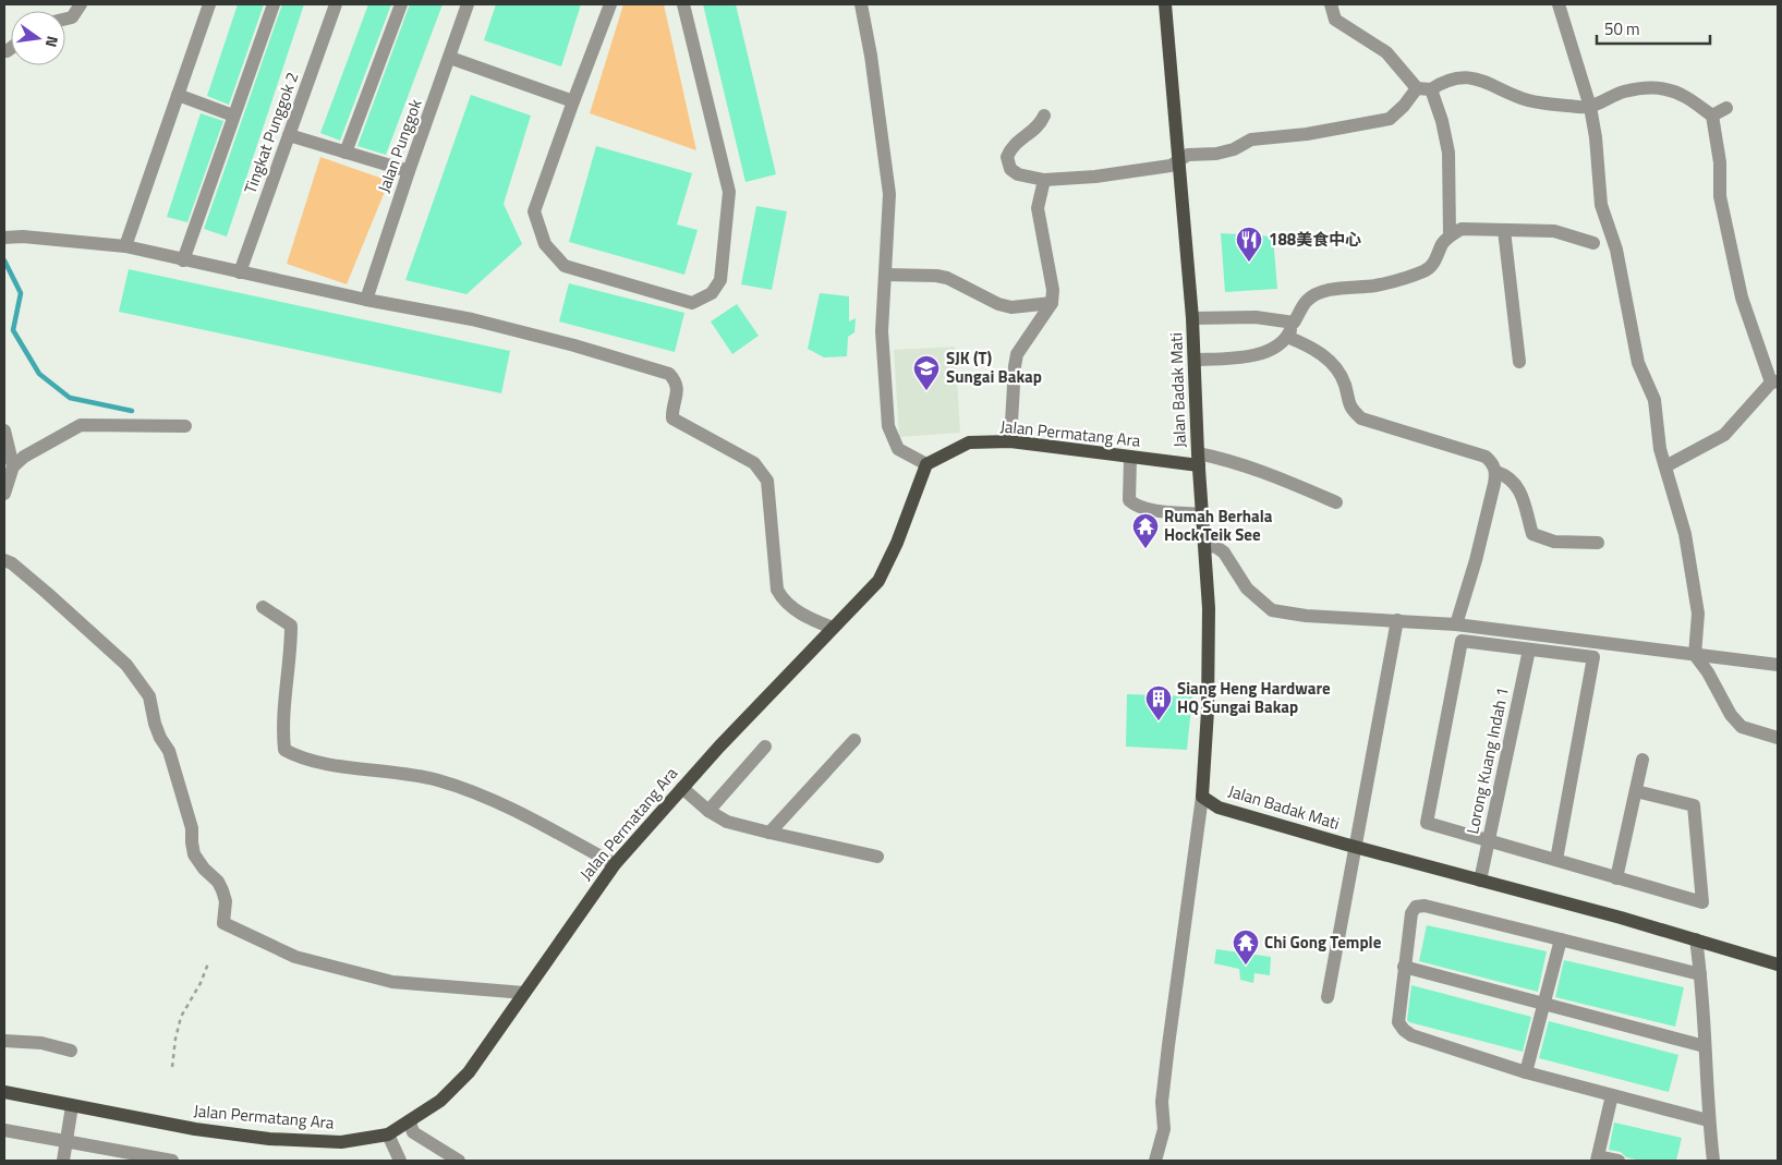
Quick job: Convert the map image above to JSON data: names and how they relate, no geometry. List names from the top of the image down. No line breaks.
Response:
{"streets":{"main road":["Jalan Badak Mati","Jalan Permatang Ara"],"street":["Tingkat Punggok 2","Jalan Punggok","Lorong Kuang Indah 1"]},"crossings":[["Jalan Badak Mati","Jalan Permatang Ara"],["Jalan Badak Mati","Lorong Kuang Indah 1"]],"places":{"restaurant":["188美食中心"],"school or university":["SJK (T) Sungai Bakap"],"temple":["Rumah Berhala Hock Teik See","Chi Gong Temple"],"building":["Siang Heng Hardware HQ Sungai Bakap"]},"scale_bar":"50 m","north":"right"}
